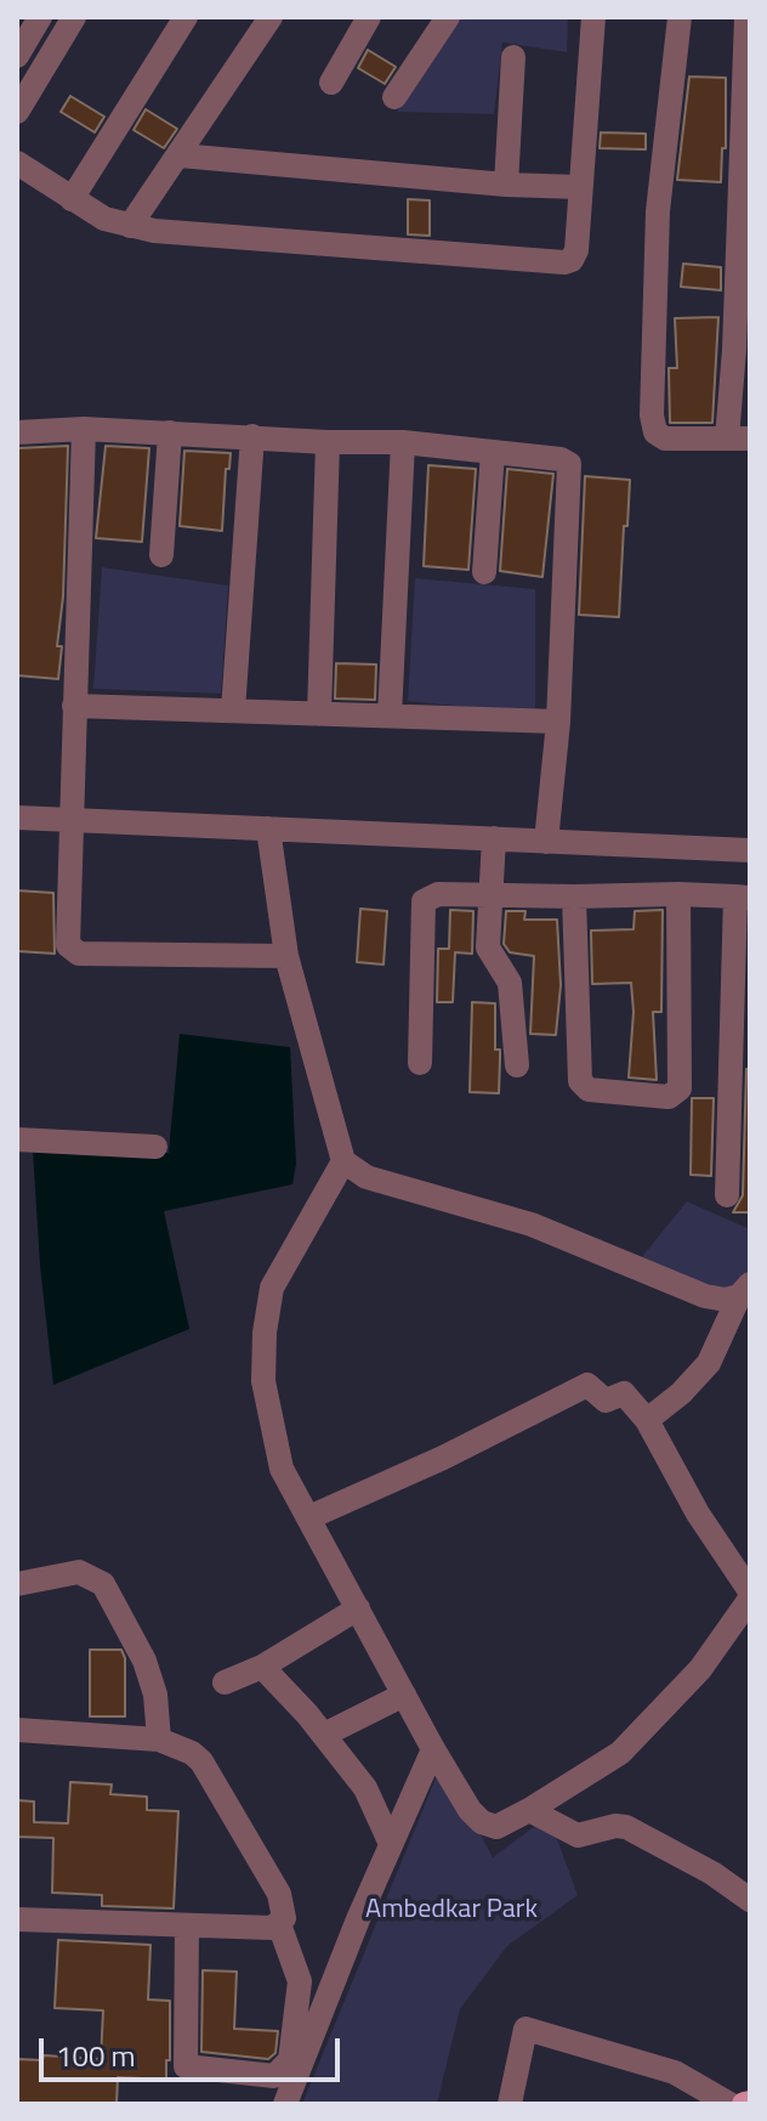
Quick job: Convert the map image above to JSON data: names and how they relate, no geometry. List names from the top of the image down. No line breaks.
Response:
{"parks":["Ambedkar Park"],"scale_bar":"100 m"}
